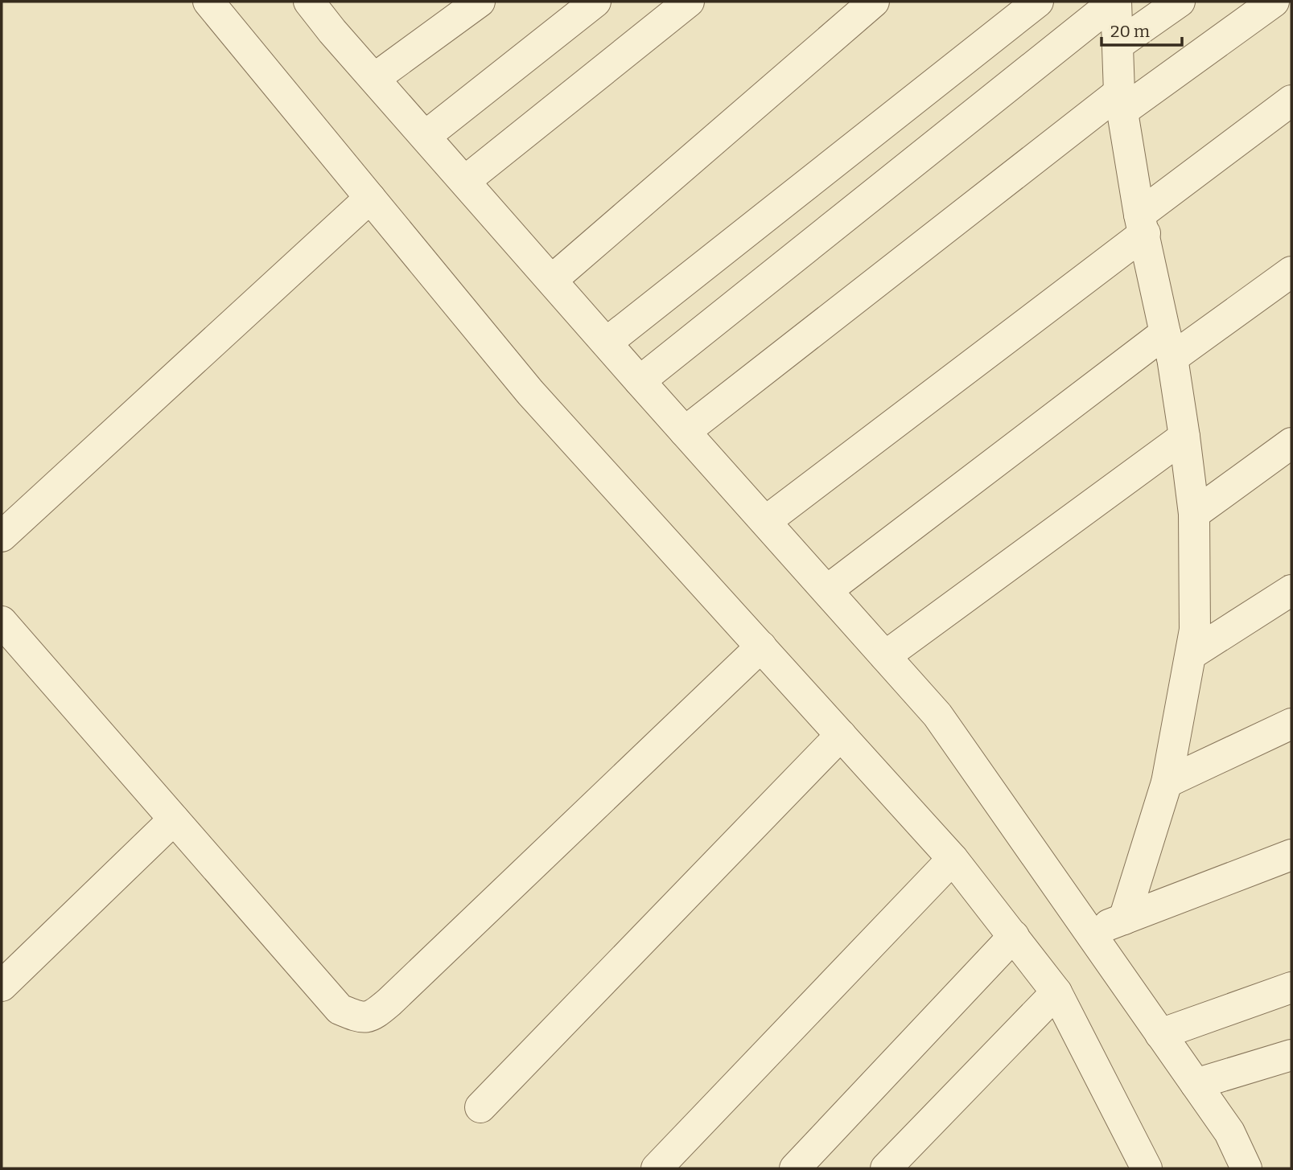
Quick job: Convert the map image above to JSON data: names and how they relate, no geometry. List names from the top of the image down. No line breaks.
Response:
{"scale_bar":"20 m"}
